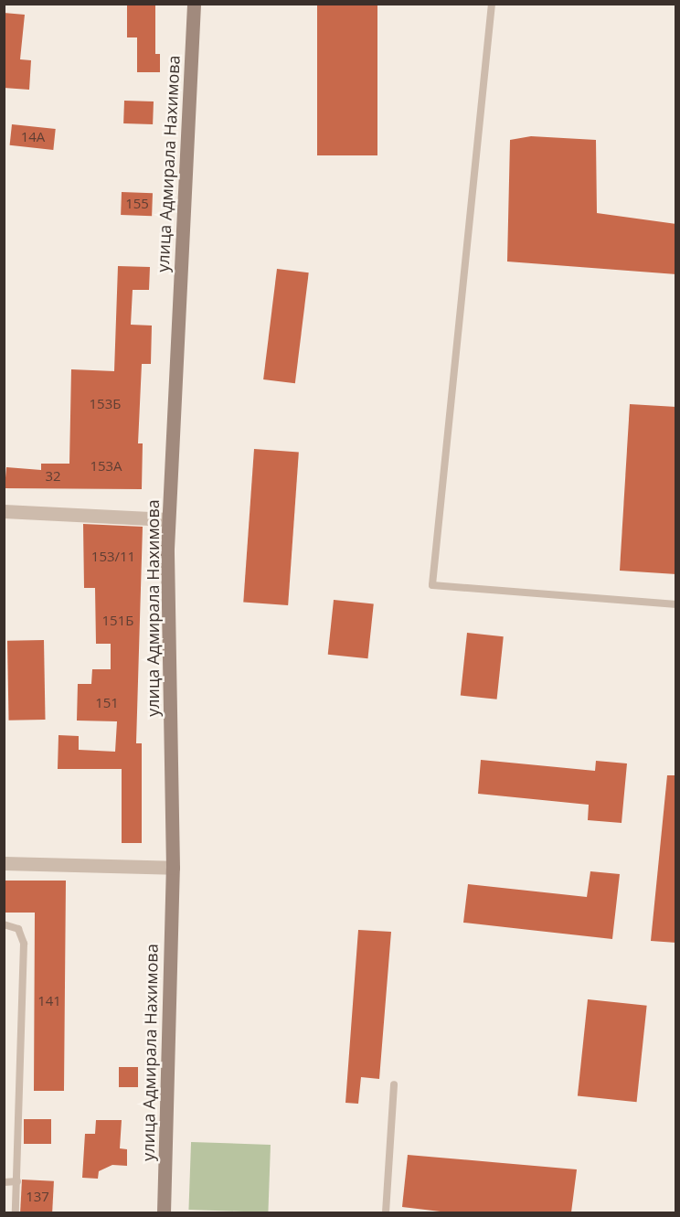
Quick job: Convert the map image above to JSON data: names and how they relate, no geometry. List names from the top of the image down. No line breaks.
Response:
{"streets":{"main road":["улица Адмирала Нахимова"]},"house_numbers":["14А","155","153Б","153А","32","153/11","151Б","151","141","137"]}
